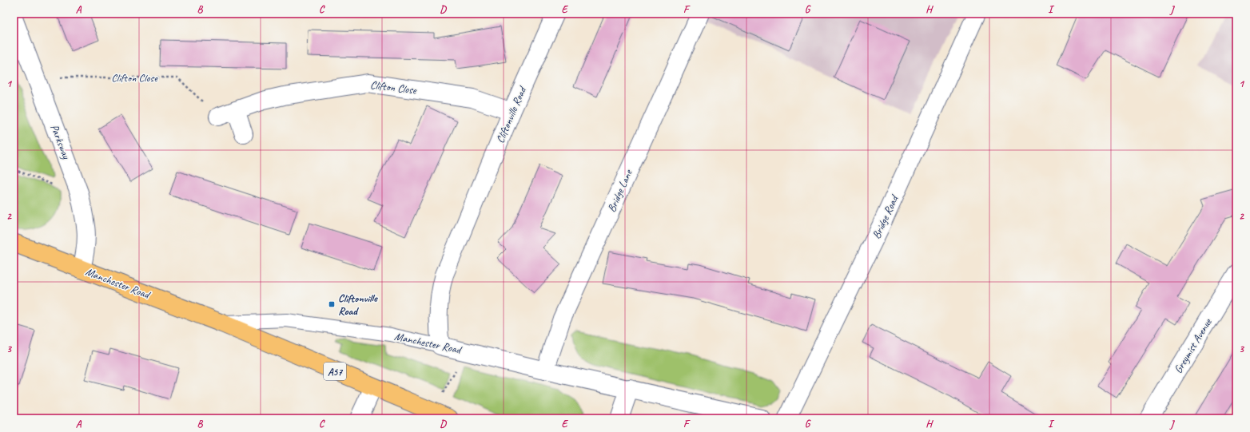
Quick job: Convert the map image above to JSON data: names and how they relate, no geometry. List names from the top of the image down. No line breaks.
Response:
{"streets":{"main road":["Manchester Road","A57"],"street":["Clifton Close","Cliftonville Road","Parksway","Bridge Lane","Bridge Road","Greymist Avenue"]},"crossings":[["Clifton Close","Cliftonville Road"],["Clifton Close","Parksway"],["Cliftonville Road","Manchester Road"],["Parksway","Manchester Road"],["Bridge Lane","Manchester Road"]],"places":{"transit":["Cliftonville Road"]},"grid":{"columns":["A","B","C","D","E","F","G","H","I","J"],"rows":["1","2","3"]}}
